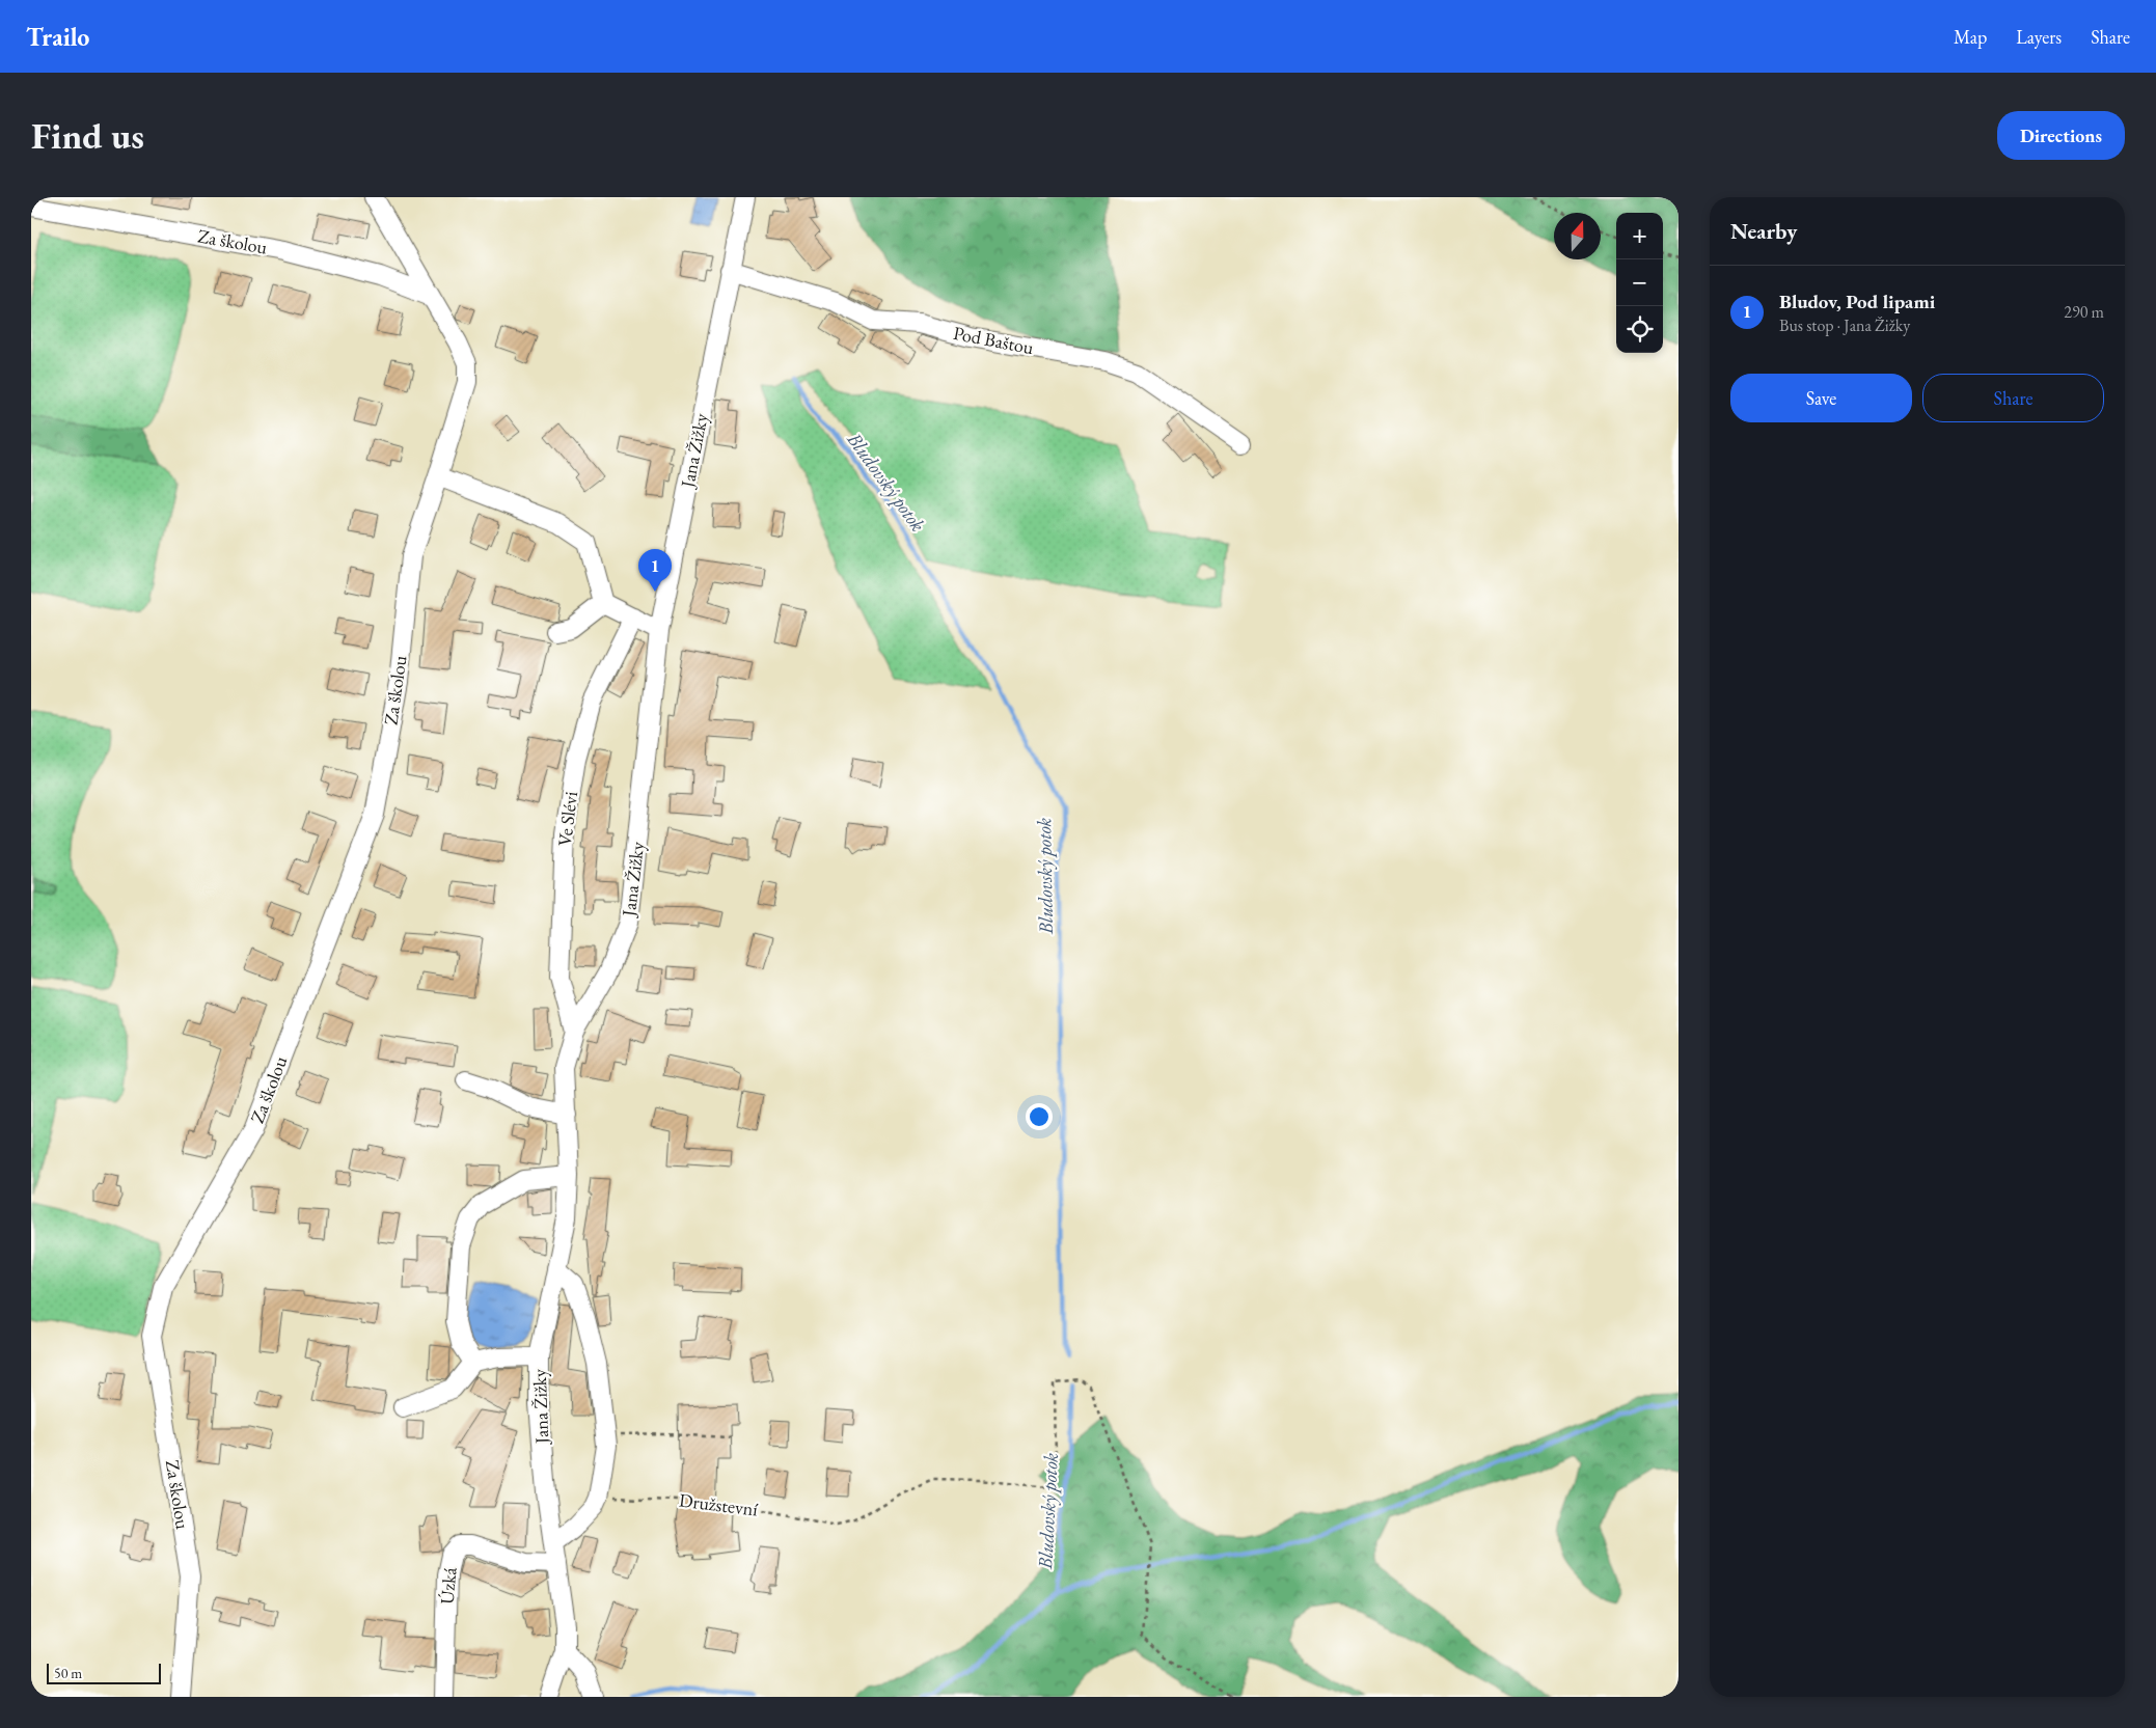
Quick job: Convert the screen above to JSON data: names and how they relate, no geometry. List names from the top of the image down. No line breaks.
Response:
{"streets":{"street":["Za školou","Pod Baštou","Jana Žižky","Ve Slévi","Úzká"],"path":["Družstevní"]},"crossings":[["Pod Baštou","Jana Žižky"],["Jana Žižky","Ve Slévi"],["Jana Žižky","Úzká"]],"water":["Bludovský potok"],"scale_bar":"50 m","north":"top","page":{"header":"Trailo","nav":["Map","Layers","Share"],"buttons":["Directions",["Save","Share"]],"title":"Find us","heading":"Nearby","map_buttons":["+","−"],"list":[{"mark":"1","name":"Bludov, Pod lipami","note":"Bus stop · Jana Žižky","value":"290 m"}],"pins":"1","scale":"50 m"}}
